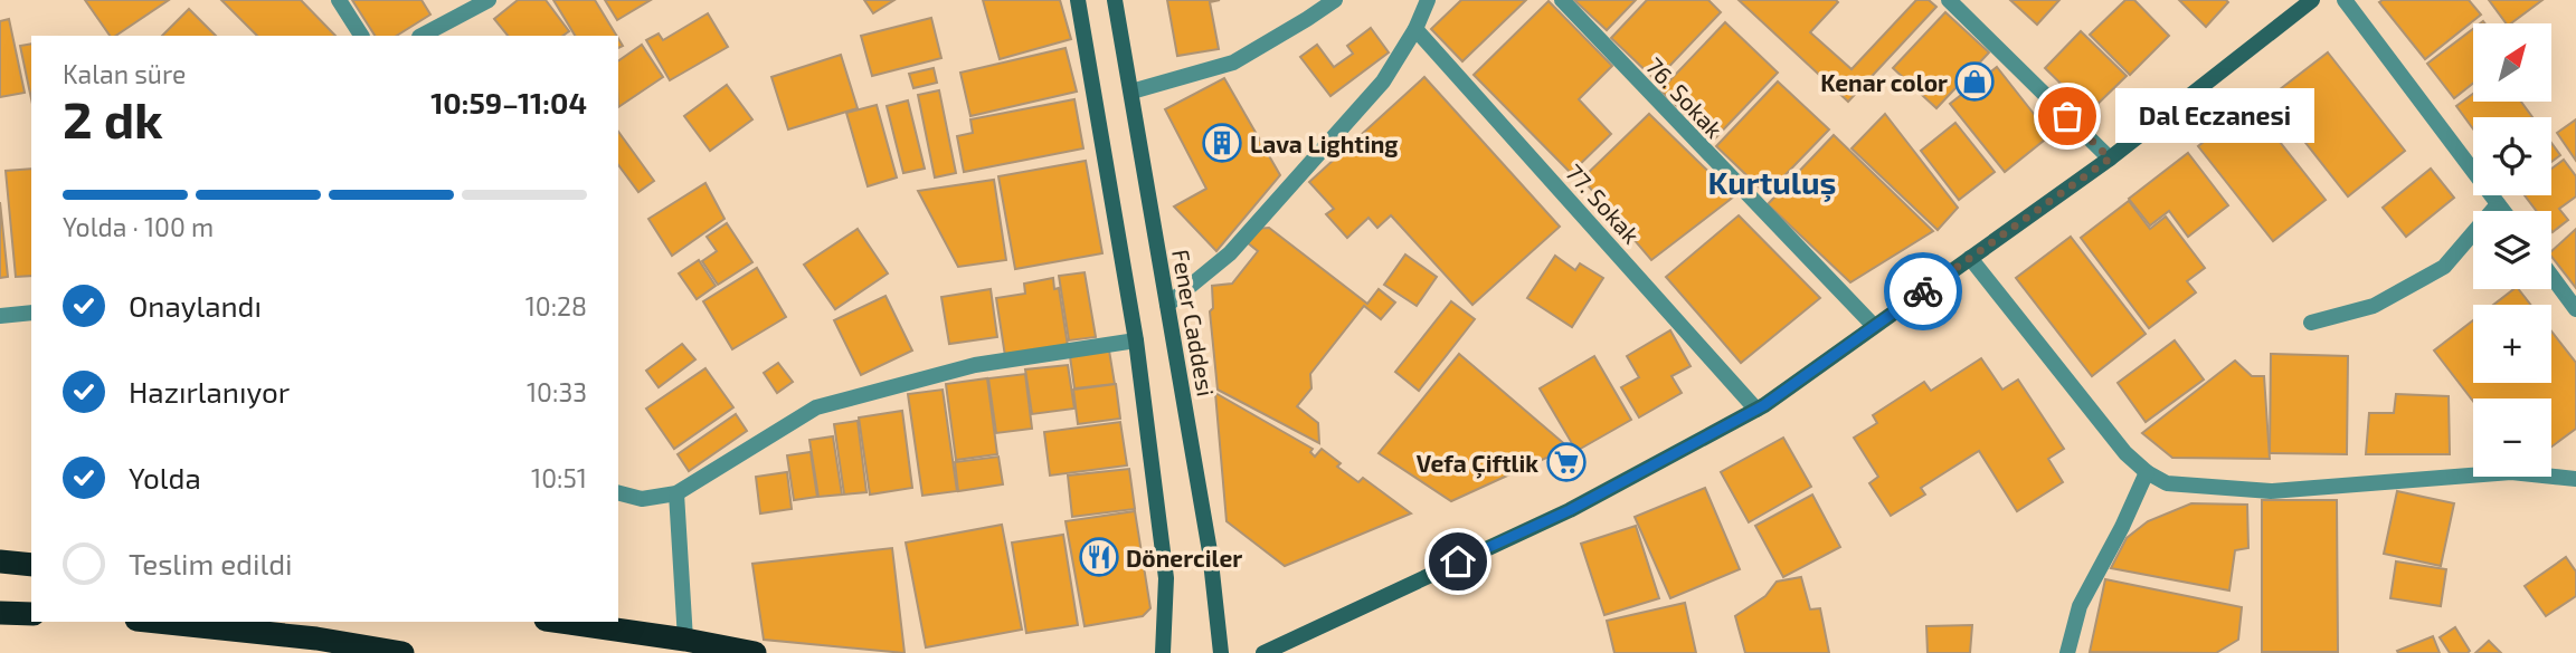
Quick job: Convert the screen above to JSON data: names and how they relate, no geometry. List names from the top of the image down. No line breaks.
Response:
{"streets":{"main road":["Fener Caddesi"],"street":["76. Sokak","77. Sokak"]},"districts":["Kurtuluş"],"places":{"shop":["Kenar color"],"other":["Dal Eczanesi"],"building":["Lava Lighting"],"supermarket":["Vefa Çiftlik"],"restaurant":["Dönerciler"]},"north":"top right","page":{"map_buttons":["+","−"],"heading":["2 dk","Kalan süre","10:59–11:04"],"bubble":"Dal Eczanesi","bar":"Yolda · 100 m","list":[["Onaylandı","10:28"],["Hazırlanıyor","10:33"],["Yolda","10:51"],"Teslim edildi"]}}
